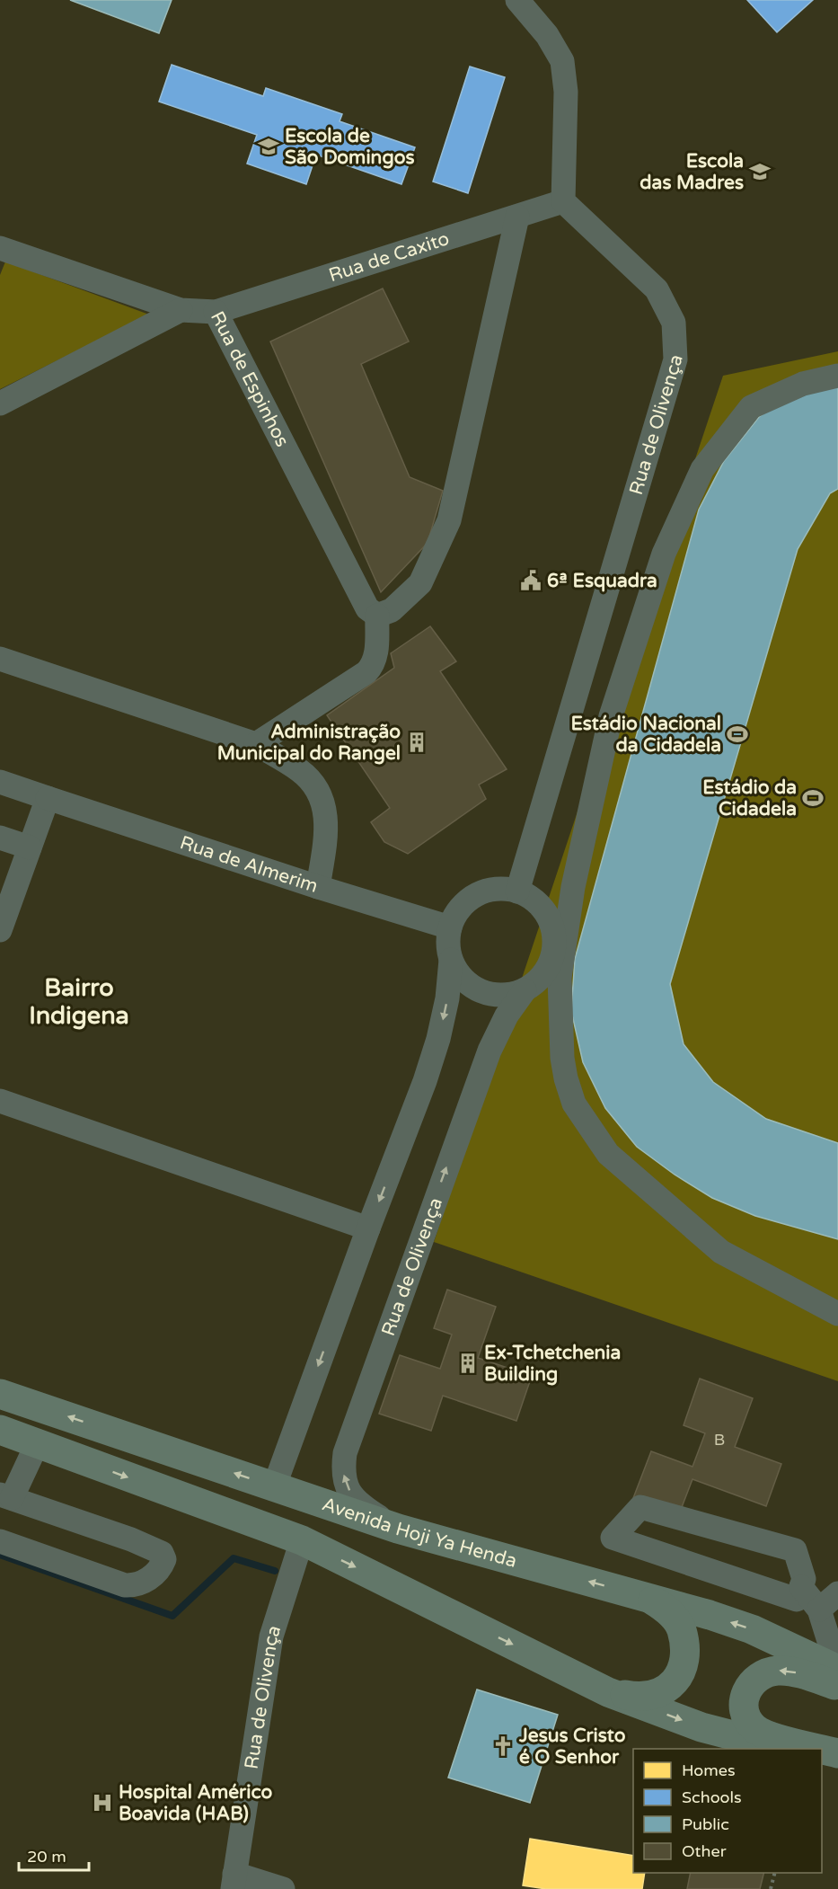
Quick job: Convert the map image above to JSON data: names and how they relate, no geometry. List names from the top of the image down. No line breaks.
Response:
{"streets":{"main road":["Avenida Hoji Ya Henda"],"street":["Rua de Caxito","Rua de Espinhos","Rua de Olivença","Rua de Almerim"]},"crossings":[["Rua de Caxito","Rua de Espinhos"],["Rua de Caxito","Rua de Olivença"],["Rua de Olivença","Rua de Almerim"],["Rua de Olivença","Avenida Hoji Ya Henda"]],"districts":["Bairro Indigena"],"places":{"school or university":["Escola de São Domingos","Escola das Madres"],"public building":["6ª Esquadra"],"sports":["Estádio Nacional da Cidadela","Estádio da Cidadela"],"building":["Administração Municipal do Rangel","Ex-Tchetchenia Building"],"church":["Jesus Cristo é O Senhor"],"hospital":["Hospital Américo Boavida (HAB)"]},"house_numbers":["B"],"legend":["Homes","Schools","Public","Other"],"scale_bar":"20 m"}
